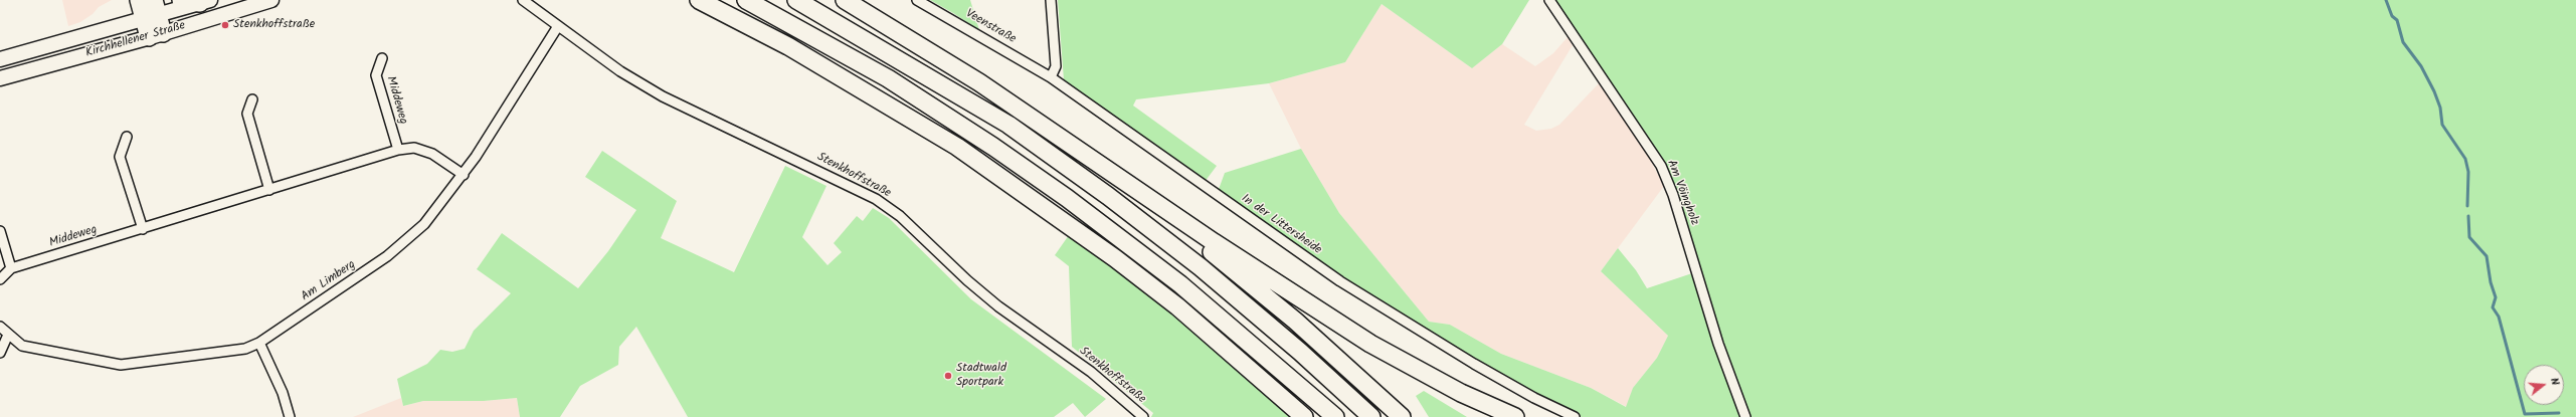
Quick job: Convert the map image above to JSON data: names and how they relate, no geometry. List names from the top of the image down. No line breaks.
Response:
{"streets":{"main road":["Kirchhellener Straße"],"street":["Veenstraße","Middeweg","Stenkhoffstraße","Am Vöingholz","In der Littersheide","Am Limberg"]},"crossings":[["Veenstraße","In der Littersheide"],["Middeweg","Am Limberg"],["Stenkhoffstraße","Am Limberg"]],"places":["Stenkhoffstraße","Stadtwald Sportpark"],"north":"right"}
